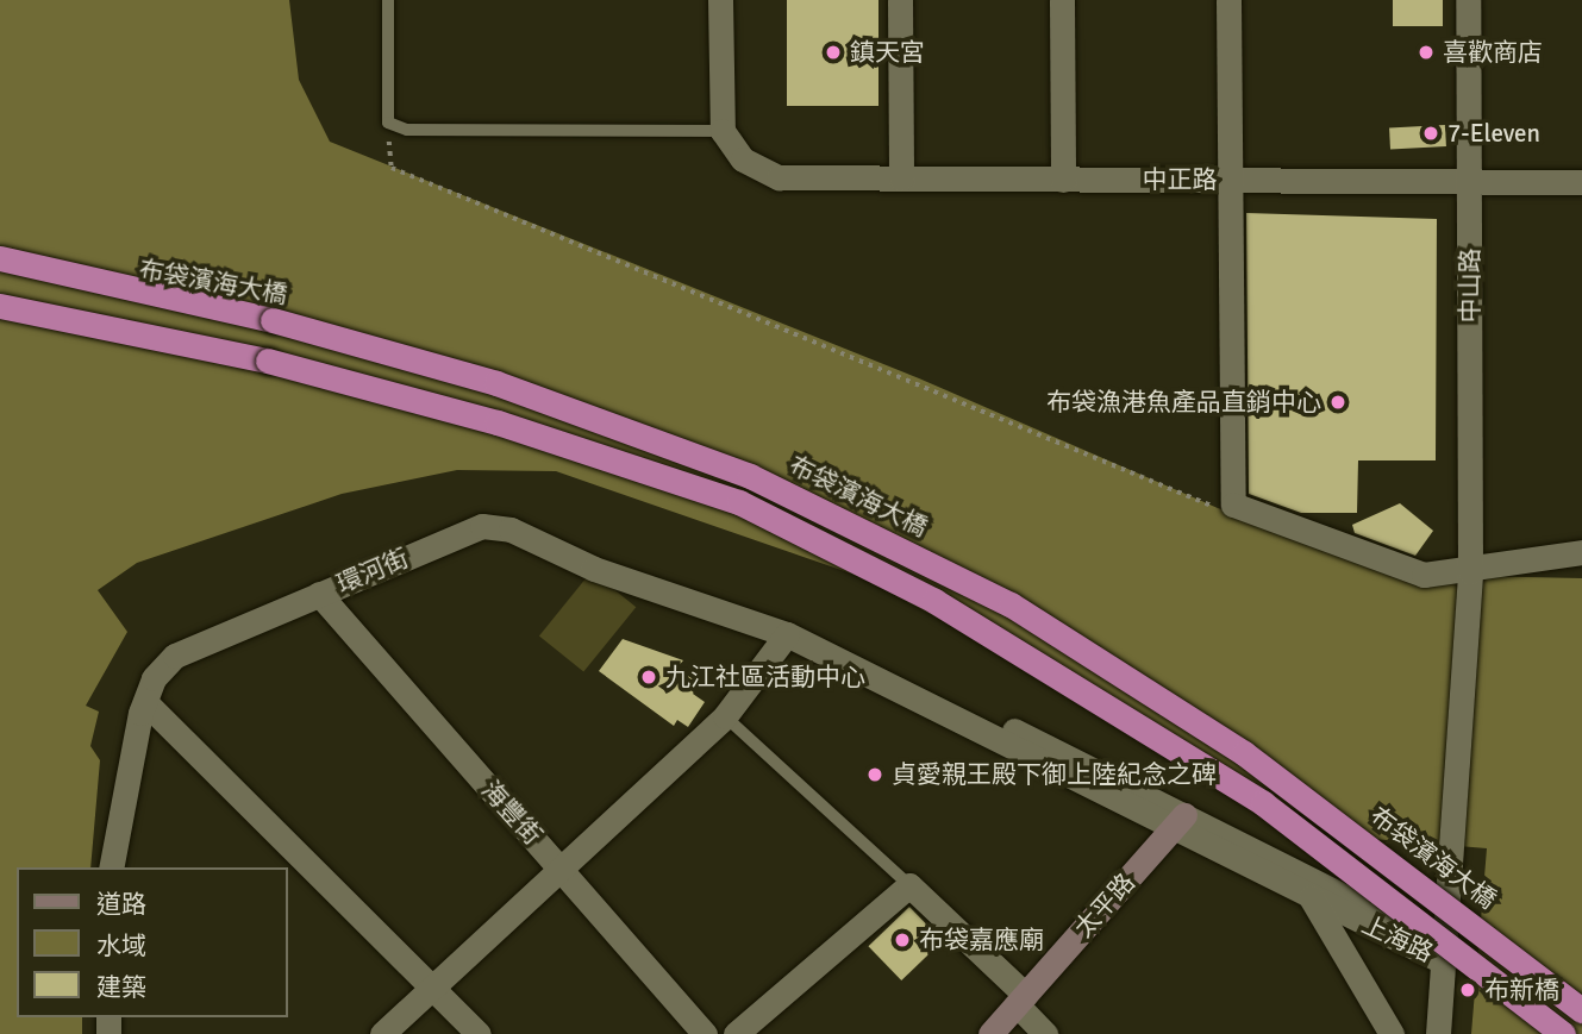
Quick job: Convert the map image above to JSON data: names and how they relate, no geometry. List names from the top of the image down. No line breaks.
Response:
{"streets":{"highway":["布袋濱海大橋"],"main road":["太平路"],"street":["中正路","中山路","環河街","海豐街","上海路"]},"crossings":[["中正路","中山路"],["環河街","海豐街"],["環河街","上海路"],["太平路","上海路"]],"places":["鎮天宮","喜歡商店","7-Eleven","布袋漁港魚產品直銷中心","九江社區活動中心","貞愛親王殿下御上陸紀念之碑","布袋嘉應廟","布新橋"],"legend":["道路","水域","建築"]}
